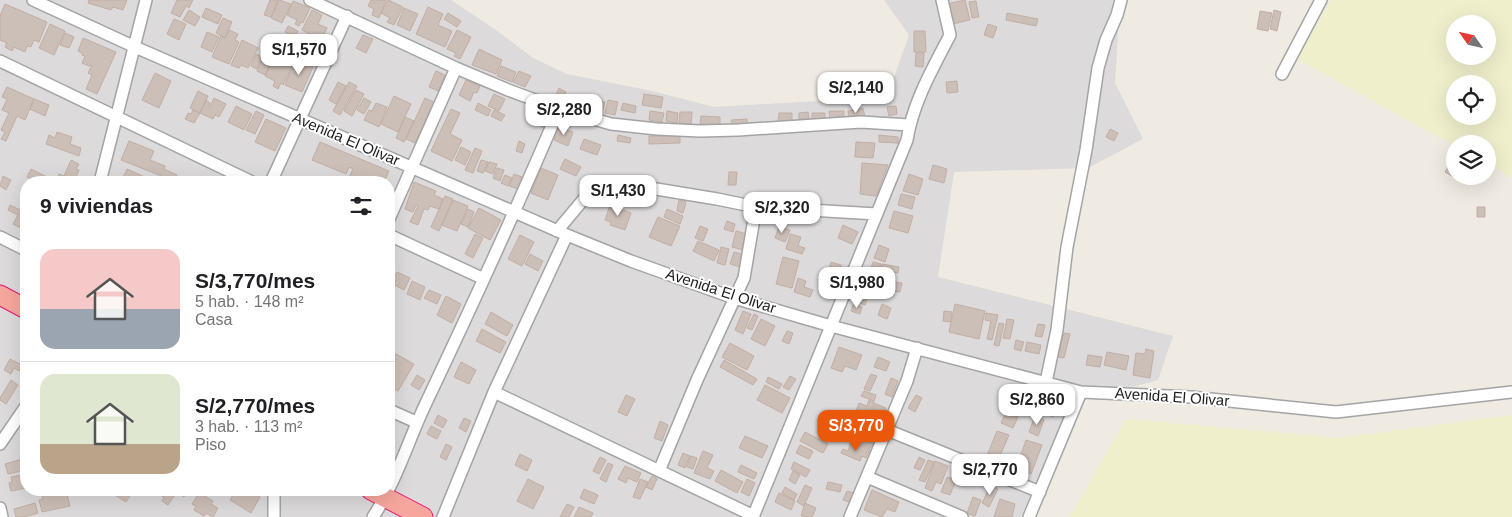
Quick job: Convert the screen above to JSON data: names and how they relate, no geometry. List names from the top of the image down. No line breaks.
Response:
{"streets":{"street":["Avenida El Olivar"]},"north":"top left","page":{"price":["S/1,570","S/2,140","S/2,280","S/1,430","S/2,320","S/1,980","S/2,860","S/3,770","S/2,770"],"heading":"9 viviendas","list":[{"name":"S/3,770/mes","note":"5 hab. · 148 m² · Casa"},{"name":"S/2,770/mes","note":"3 hab. · 113 m² · Piso"}]}}
